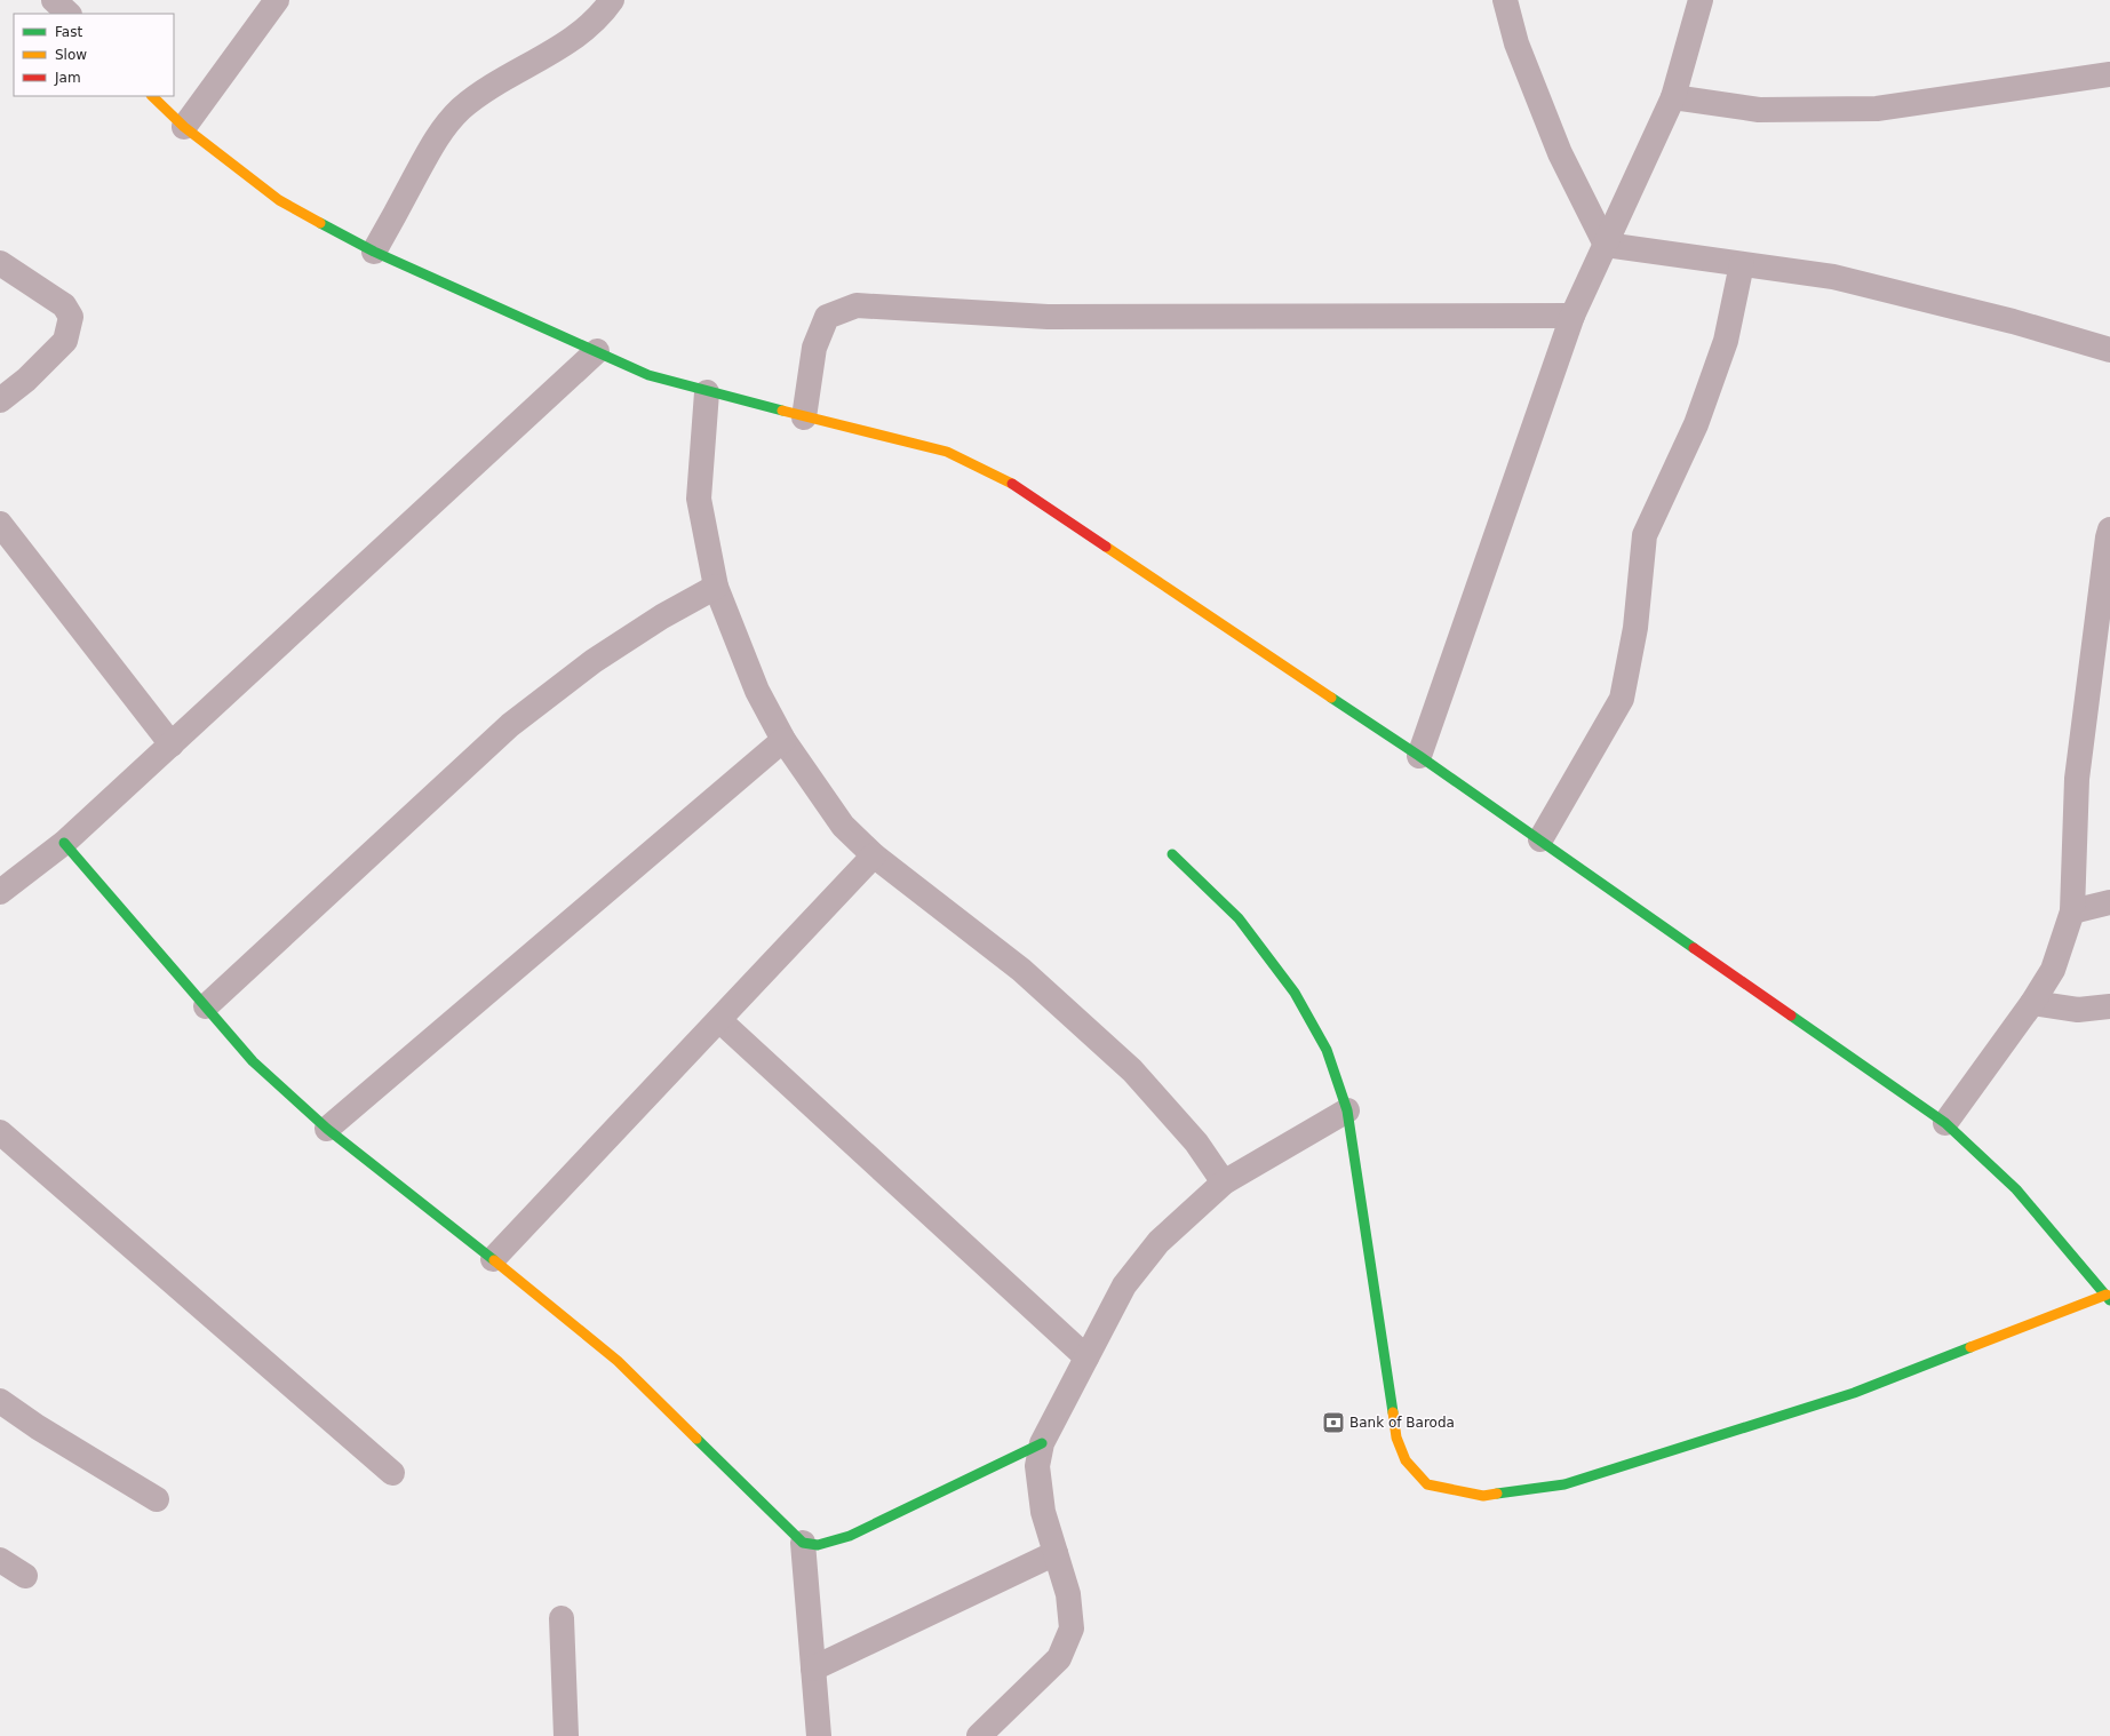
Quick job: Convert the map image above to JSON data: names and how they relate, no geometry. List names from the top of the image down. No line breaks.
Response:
{"places":{"bank":["Bank of Baroda"]},"legend":["Fast","Slow","Jam"]}
